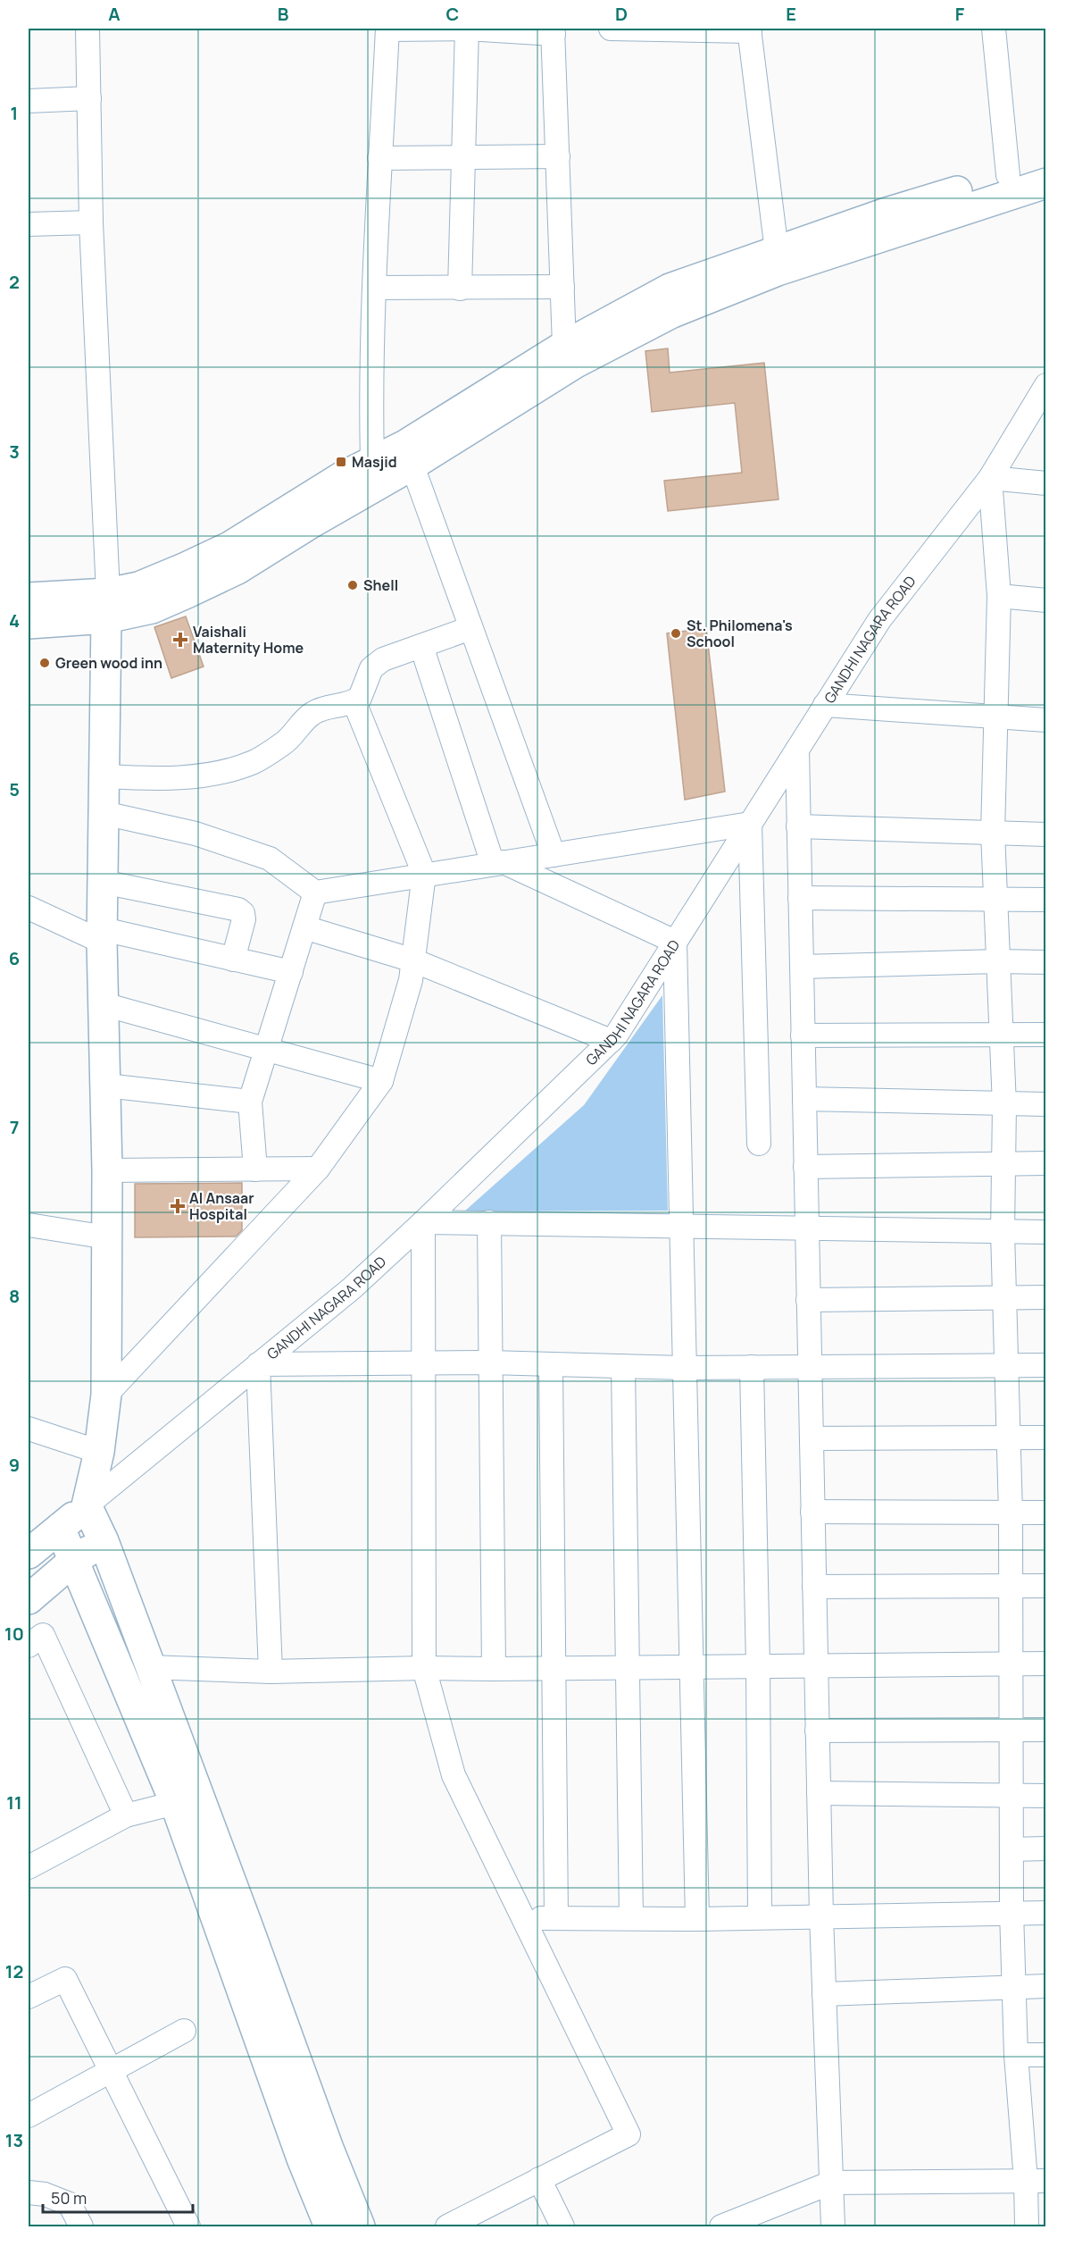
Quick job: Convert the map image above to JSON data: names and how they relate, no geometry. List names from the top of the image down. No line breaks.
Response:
{"streets":{"street":["GANDHI NAGARA ROAD"]},"places":{"transit":["Masjid"],"other":["Shell","St. Philomena's School","Green wood inn"],"health":["Vaishali Maternity Home","Al Ansaar Hospital"]},"scale_bar":"50 m","grid":{"columns":["A","B","C","D","E","F"],"rows":["1","2","3","4","5","6","7","8","9","10","11","12","13"]}}
